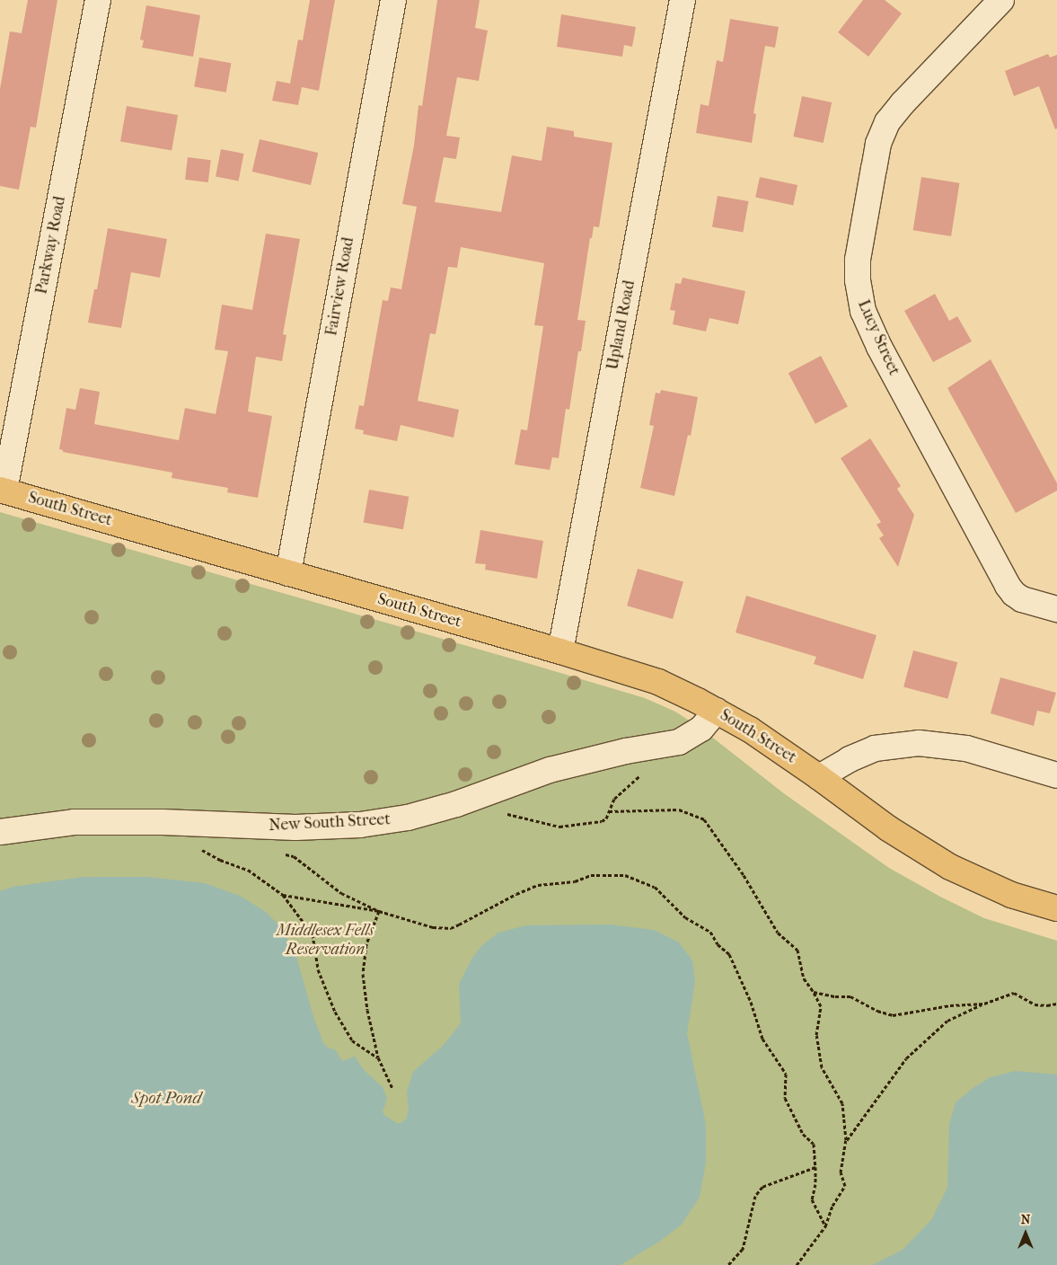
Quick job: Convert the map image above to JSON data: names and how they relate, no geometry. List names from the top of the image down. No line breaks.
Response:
{"streets":{"main road":["South Street"],"street":["Parkway Road","Fairview Road","Upland Road","Lucy Street","New South Street"]},"crossings":[["Parkway Road","South Street"],["Fairview Road","South Street"],["Upland Road","South Street"],["South Street","New South Street"]],"water":["Spot Pond"],"parks":["Middlesex Fells Reservation"],"north":"top"}
